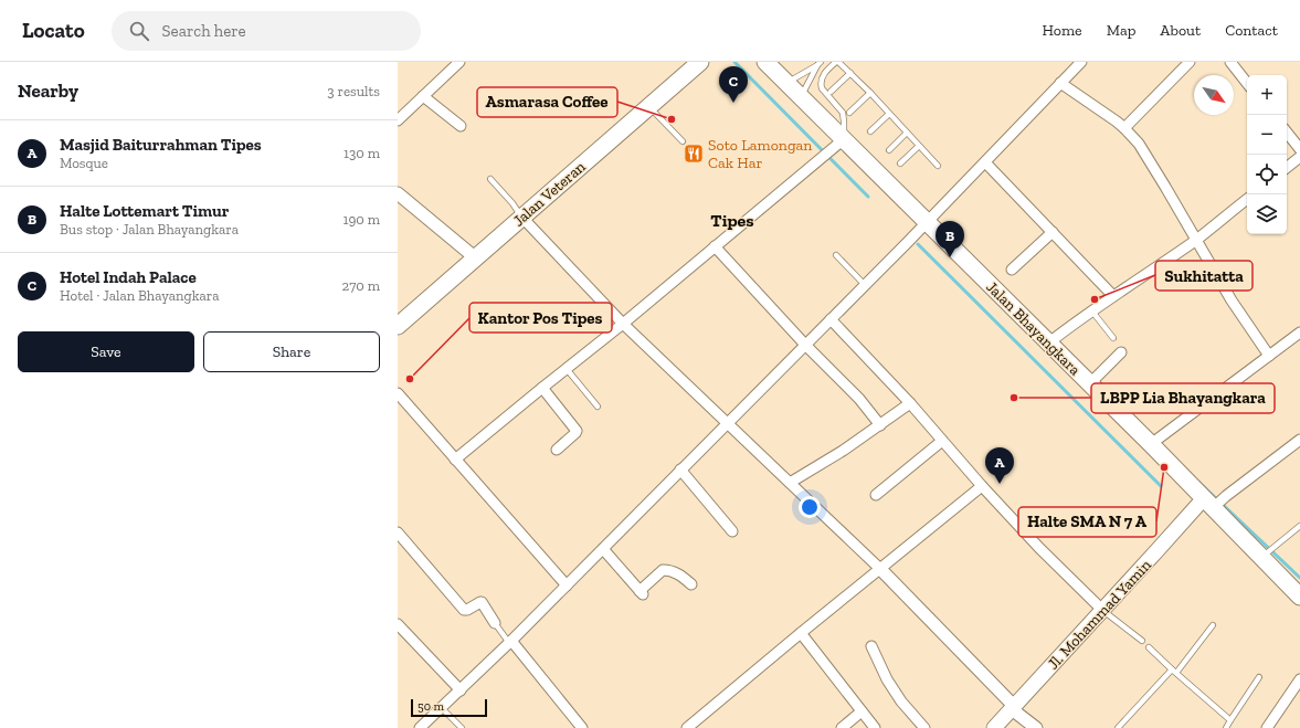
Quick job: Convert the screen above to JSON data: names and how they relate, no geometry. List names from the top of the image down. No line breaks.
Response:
{"streets":{"main road":["Jalan Veteran","Jalan Bhayangkara","Jl. Mohammad Yamin"]},"crossings":[["Jalan Bhayangkara","Jl. Mohammad Yamin"]],"districts":["Tipes"],"places":{"other":["Asmarasa Coffee","Sukhitatta","Kantor Pos Tipes","LBPP Lia Bhayangkara","Halte SMA N 7 A"],"restaurant":["Soto Lamongan Cak Har"]},"scale_bar":"50 m","north":"bottom right","page":{"header":"Locato","search":"Search here","nav":["Home","Map","About","Contact"],"heading":["Nearby","3 results"],"pins":["C","B","A"],"map_buttons":["+","−"],"list":[{"mark":"A","name":"Masjid Baiturrahman Tipes","note":"Mosque","value":"130 m"},{"mark":"B","name":"Halte Lottemart Timur","note":"Bus stop · Jalan Bhayangkara","value":"190 m"},{"mark":"C","name":"Hotel Indah Palace","note":"Hotel · Jalan Bhayangkara","value":"270 m"}],"buttons":["Save","Share"],"scale":"50 m"}}
